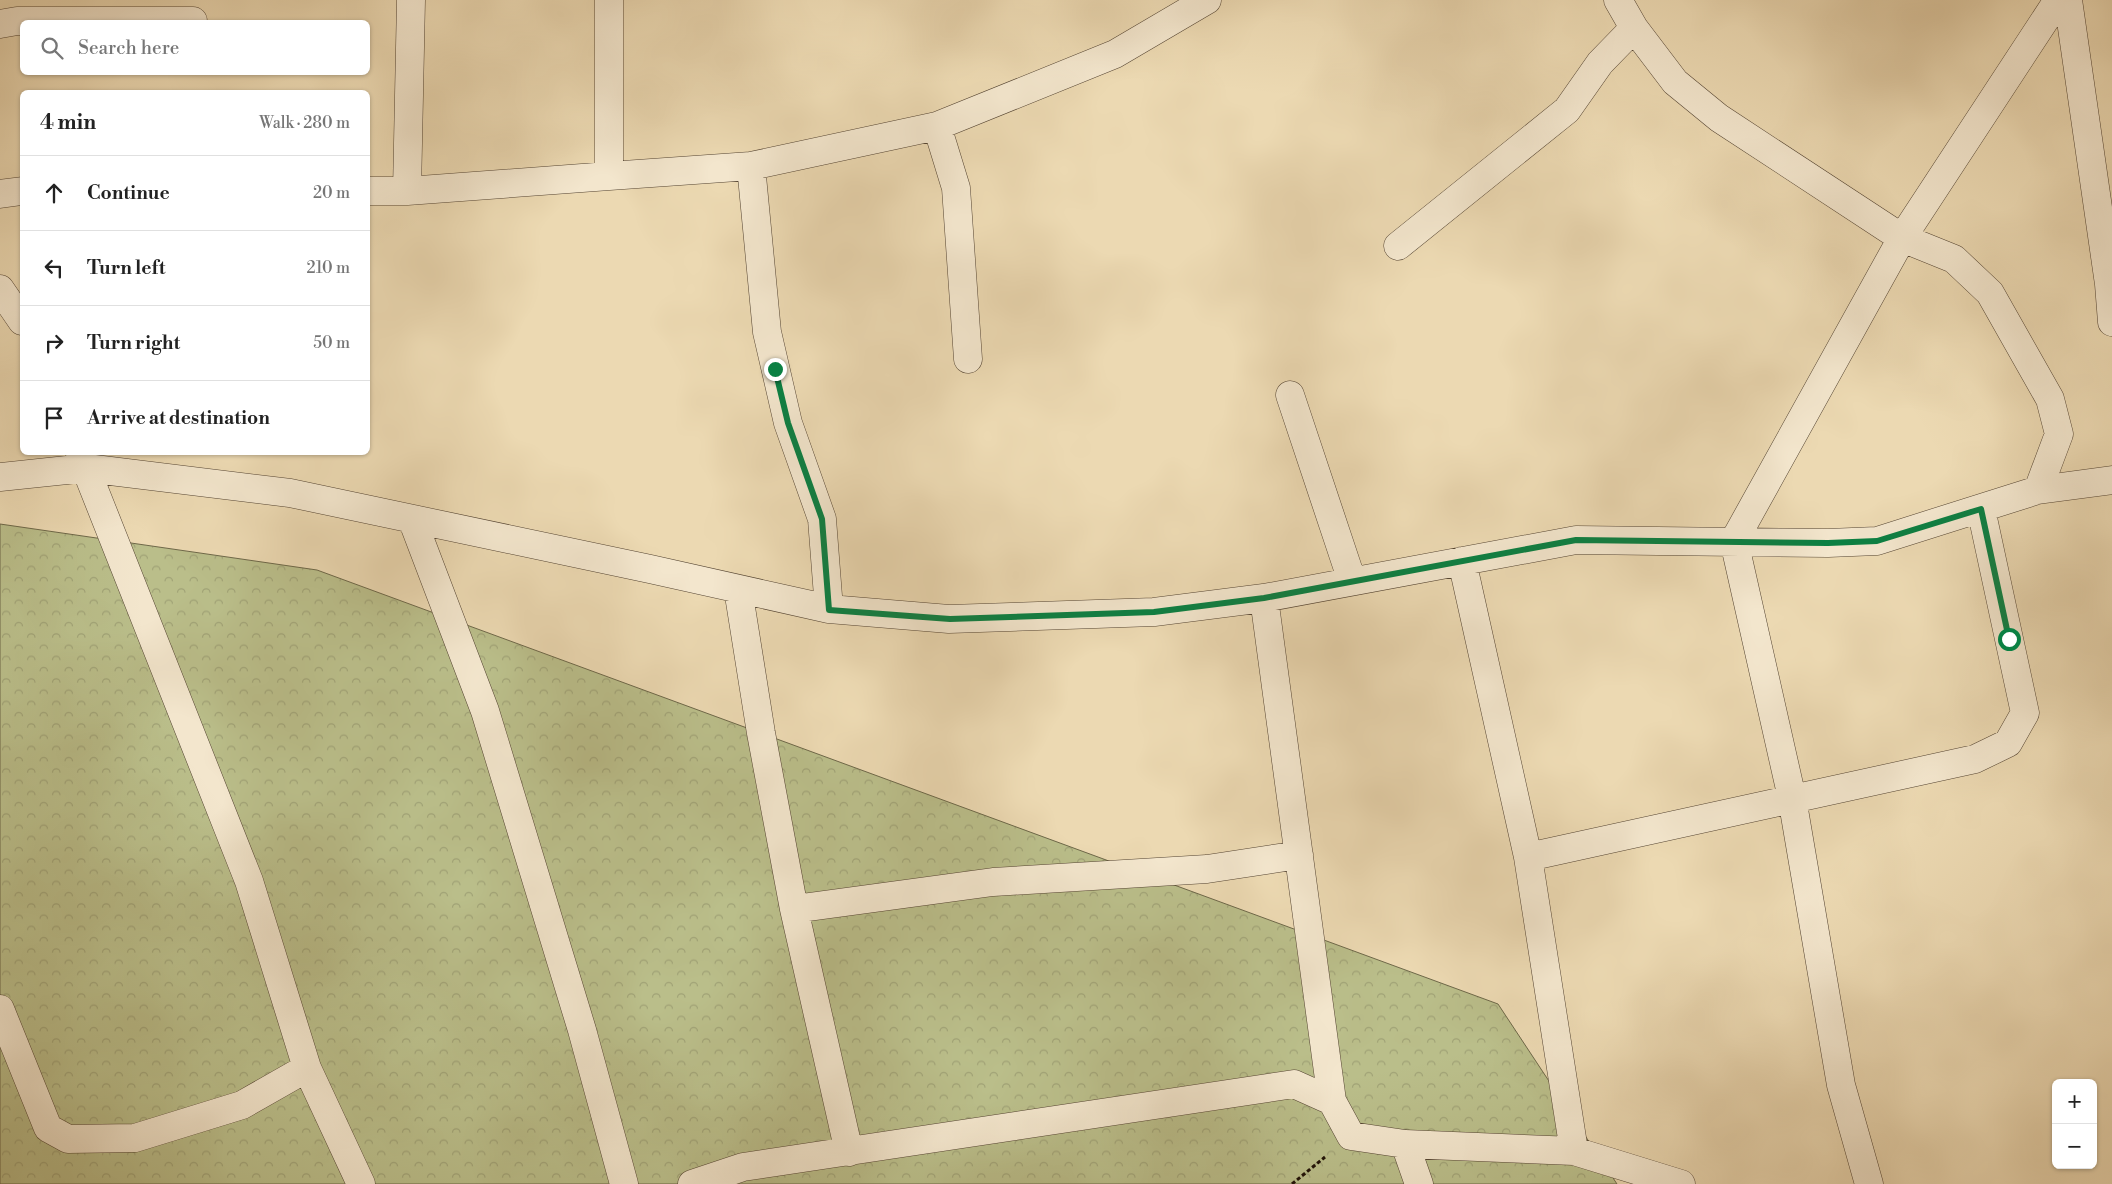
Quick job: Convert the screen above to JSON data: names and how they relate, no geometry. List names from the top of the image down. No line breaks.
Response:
{"page":{"search":"Search here","heading":["4 min","Walk · 280 m"],"list":[["Continue","20 m"],["Turn left","210 m"],["Turn right","50 m"],"Arrive at destination"],"map_buttons":["+","−"]}}
